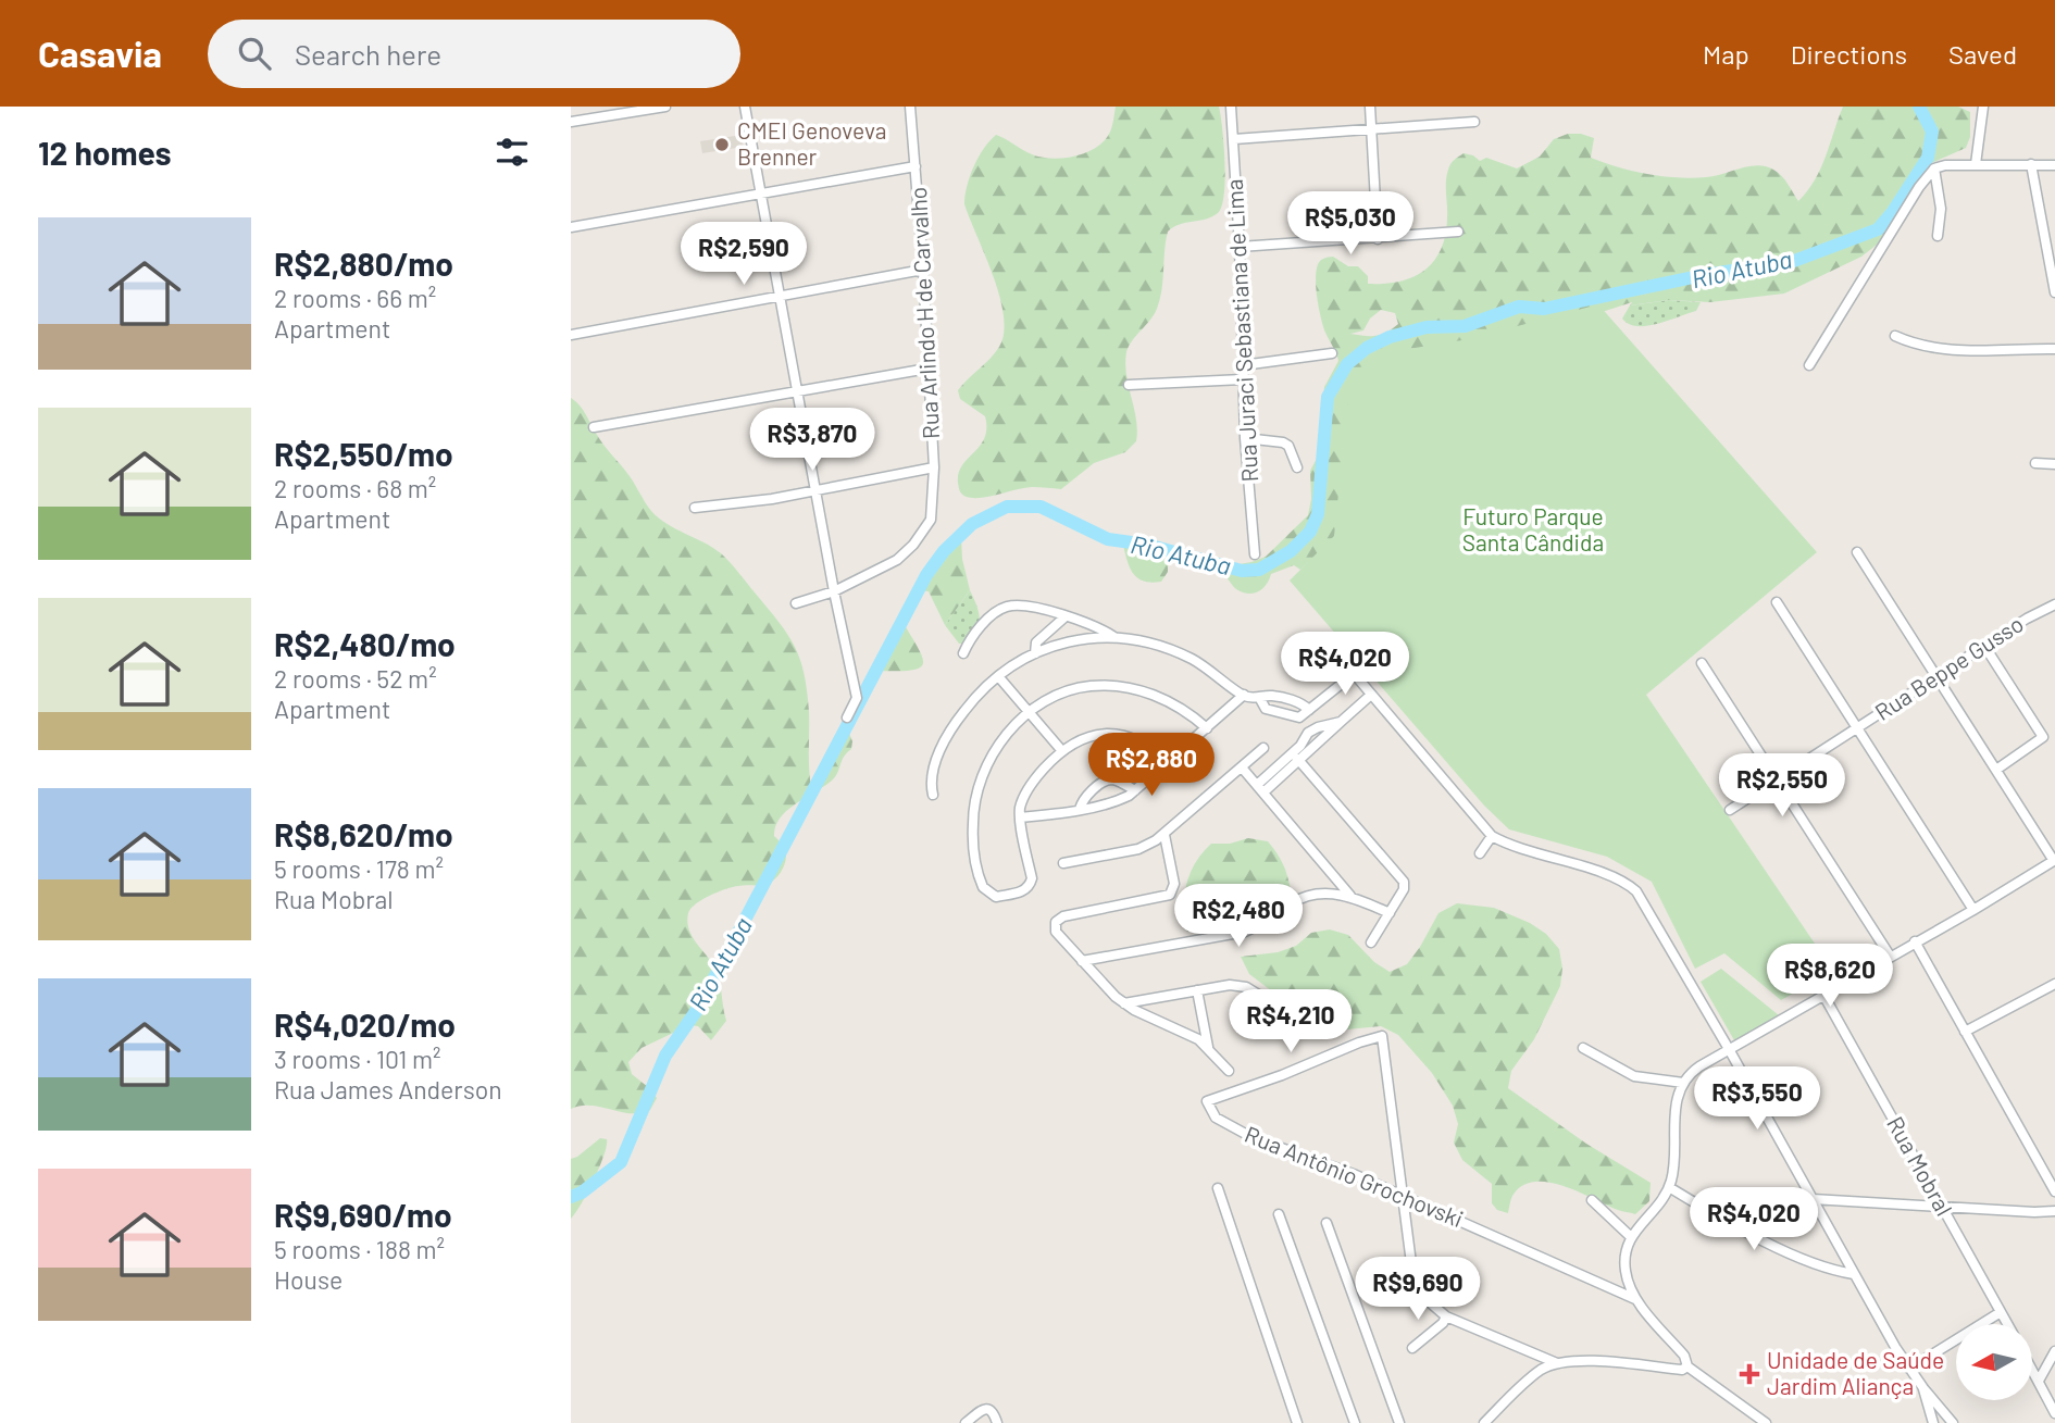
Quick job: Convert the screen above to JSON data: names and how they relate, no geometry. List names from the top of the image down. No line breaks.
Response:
{"streets":{"street":["Rua Arlindo H de Carvalho","Rua Juraci Sebastiana de Lima","Rua Beppe Gusso","Rua Mobral","Rua Antônio Grochovski"]},"water":["Rio Atuba"],"parks":["Futuro Parque Santa Cândida"],"places":{"other":["CMEI Genoveva Brenner"],"health":["Unidade de Saúde Jardim Aliança"]},"north":"left","page":{"header":"Casavia","search":"Search here","nav":["Map","Directions","Saved"],"heading":"12 homes","price":["R$5,030","R$2,590","R$3,870","R$4,020","R$2,880","R$2,550","R$2,480","R$8,620","R$4,210","R$3,550","R$4,020","R$9,690"],"list":[{"name":"R$2,880/mo","note":"2 rooms · 66 m² · Apartment"},{"name":"R$2,550/mo","note":"2 rooms · 68 m² · Apartment"},{"name":"R$2,480/mo","note":"2 rooms · 52 m² · Apartment"},{"name":"R$8,620/mo","note":"5 rooms · 178 m² · Rua Mobral"},{"name":"R$4,020/mo","note":"3 rooms · 101 m² · Rua James Anderson"},{"name":"R$9,690/mo","note":"5 rooms · 188 m² · House"}]}}
